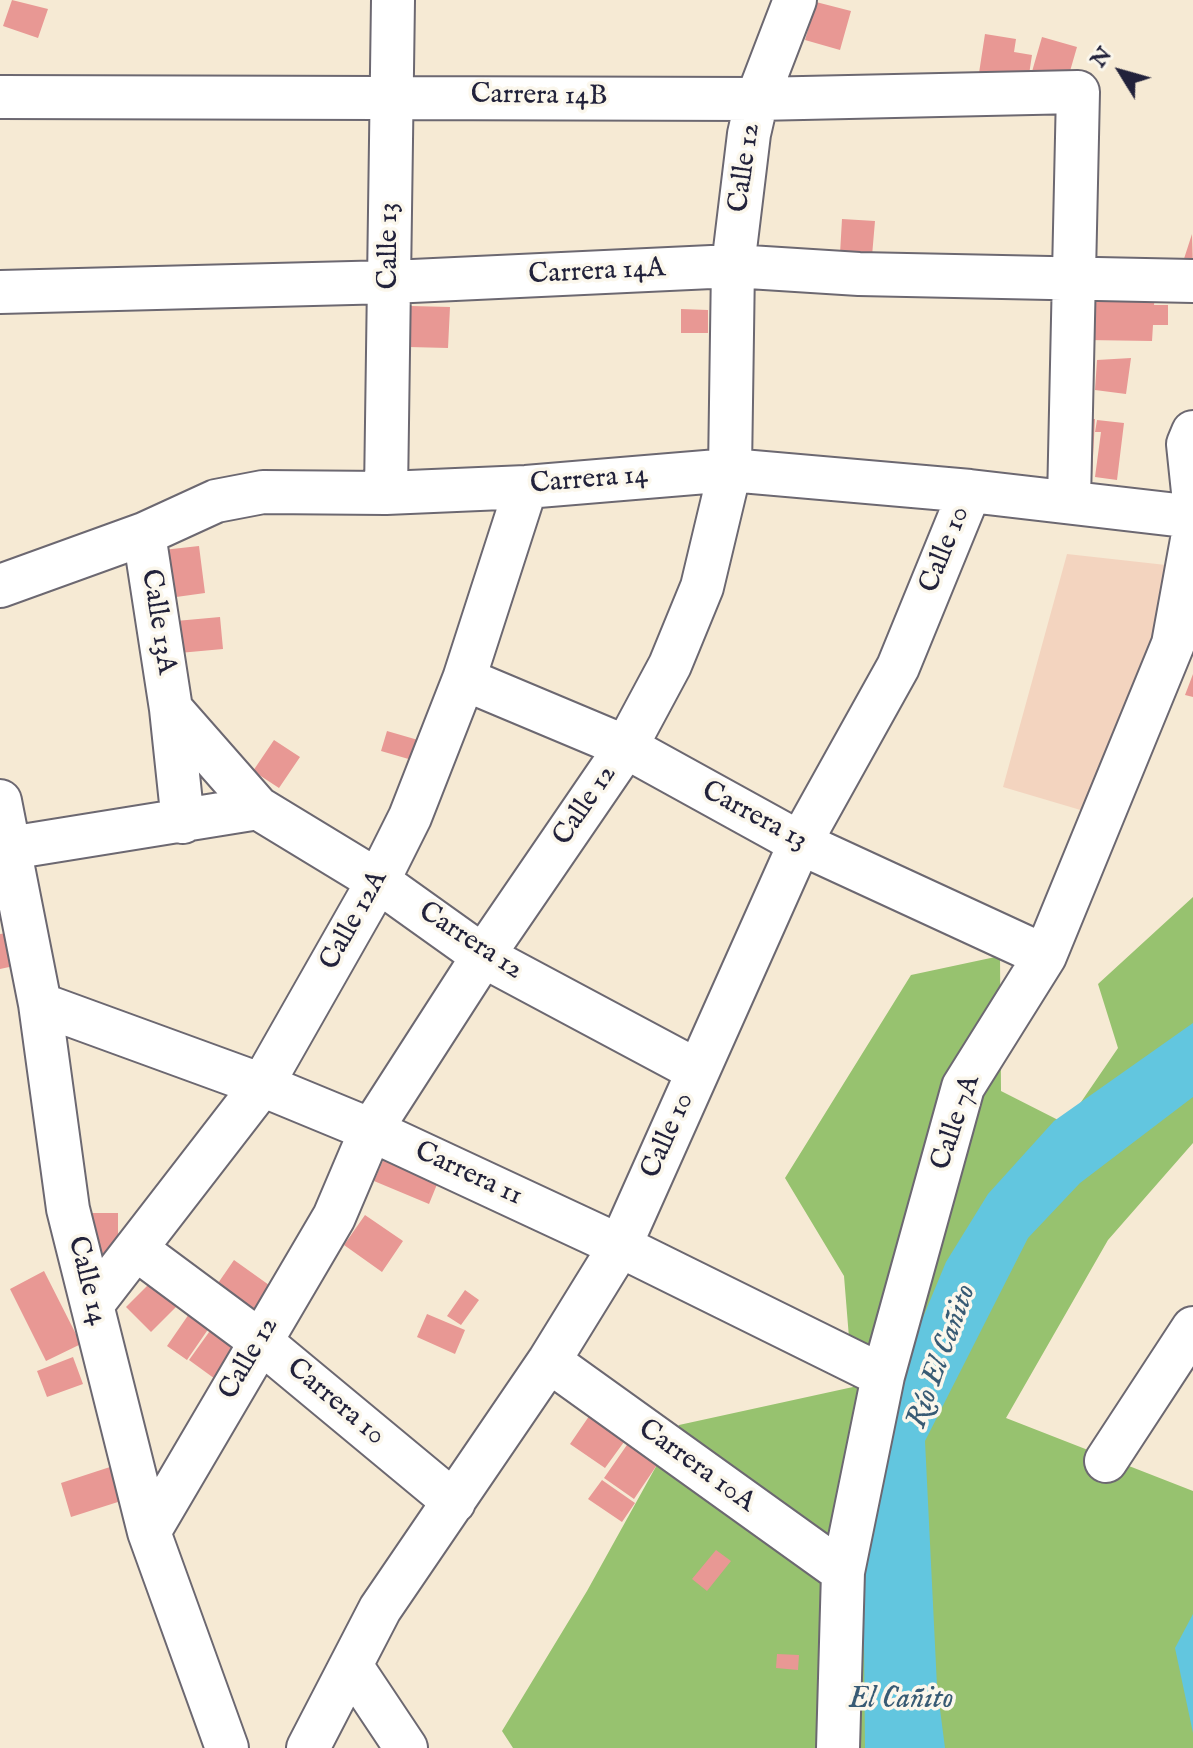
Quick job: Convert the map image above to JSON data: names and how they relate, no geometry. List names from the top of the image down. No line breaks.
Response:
{"streets":{"street":["Carrera 14B","Calle 12","Calle 13","Carrera 14A","Carrera 14","Calle 10","Calle 13A","Carrera 13","Calle 12A","Carrera 12","Calle 7A","Carrera 11","Calle 14","Carrera 10","Carrera 10A"]},"crossings":[["Carrera 14B","Calle 12"],["Carrera 14B","Calle 13"],["Carrera 14B","Carrera 14A"],["Calle 12","Carrera 14A"],["Calle 12","Carrera 14"],["Calle 12","Carrera 13"],["Calle 12","Carrera 12"],["Calle 12","Carrera 11"],["Calle 12","Calle 14"],["Calle 12","Carrera 10"],["Calle 13","Carrera 14A"],["Calle 13","Carrera 14"],["Carrera 14","Calle 10"],["Carrera 14","Calle 13A"],["Carrera 14","Calle 12A"],["Calle 10","Carrera 13"],["Calle 10","Carrera 12"],["Calle 10","Carrera 11"],["Calle 10","Carrera 10"],["Calle 10","Carrera 10A"],["Calle 13A","Carrera 12"],["Carrera 13","Calle 12A"],["Carrera 13","Calle 7A"],["Calle 12A","Carrera 12"],["Calle 12A","Carrera 11"],["Calle 12A","Calle 14"],["Calle 12A","Carrera 10"],["Calle 7A","Carrera 11"],["Calle 7A","Carrera 10A"],["Carrera 11","Calle 14"]],"water":["Río El Cañito","El Cañito"],"north":"top left"}
